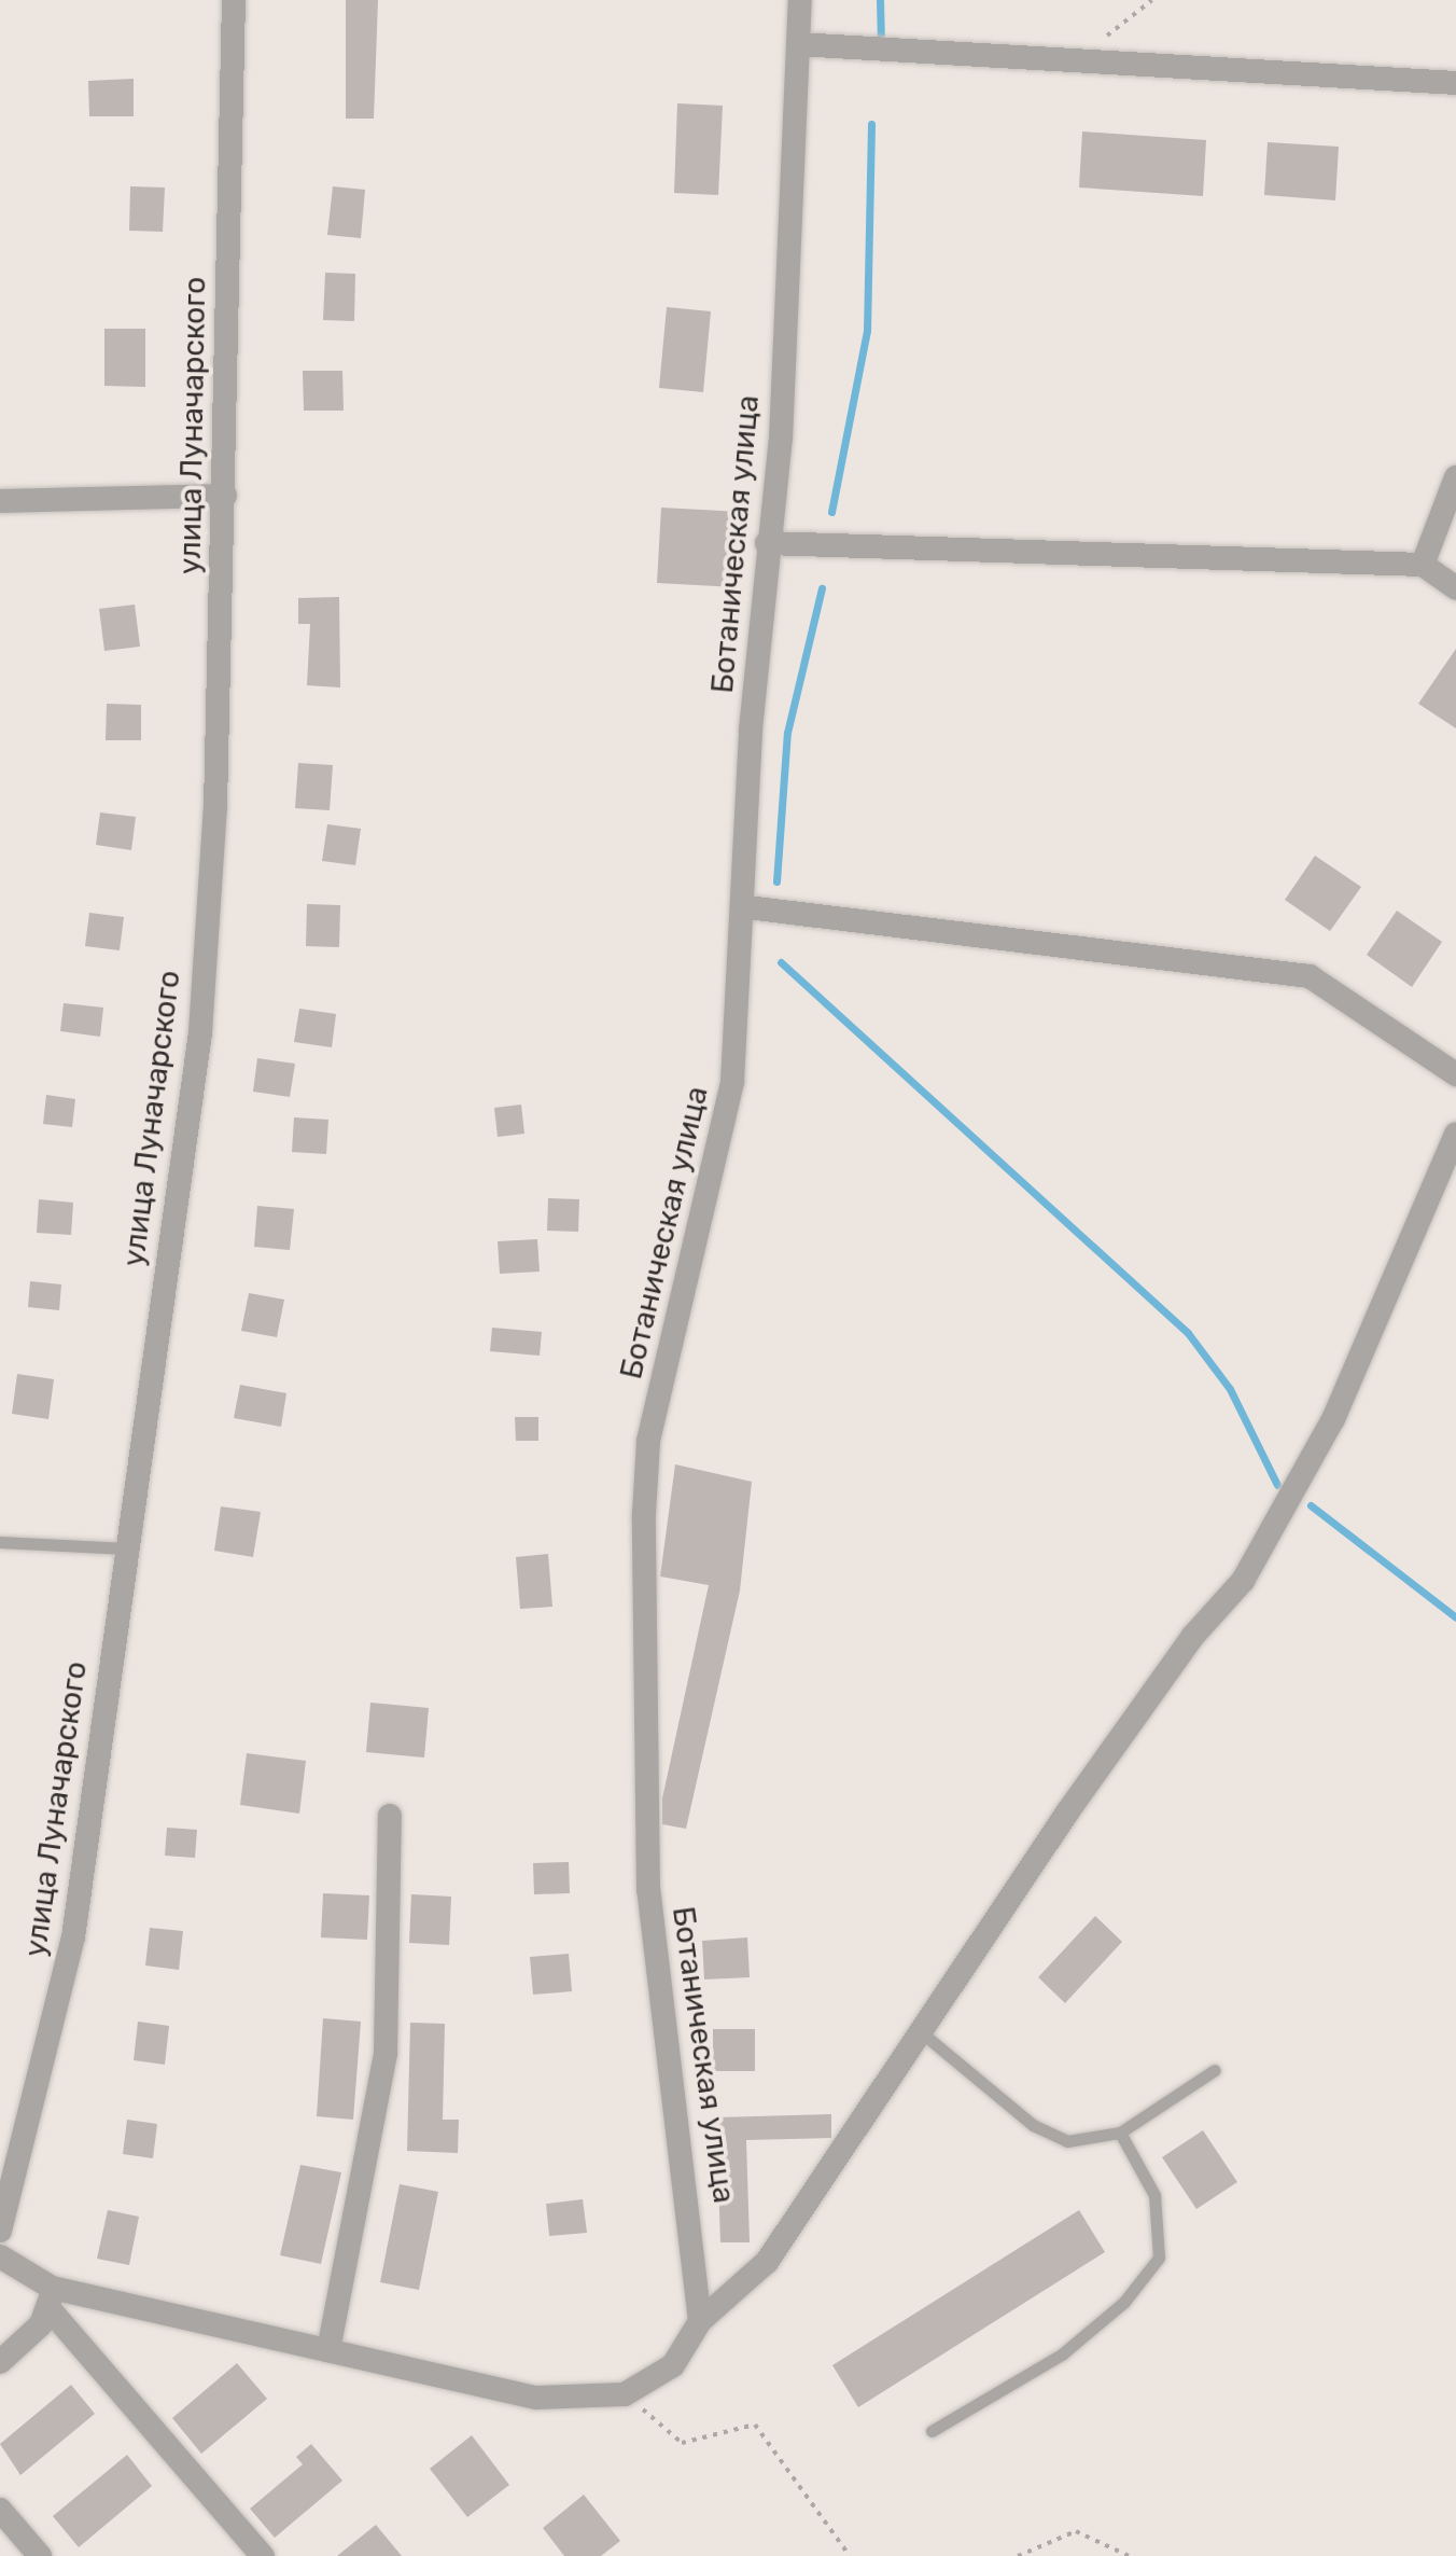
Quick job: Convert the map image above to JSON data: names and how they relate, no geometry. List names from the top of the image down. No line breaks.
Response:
{"streets":{"street":["улица Луначарского","Ботаническая улица"]}}
